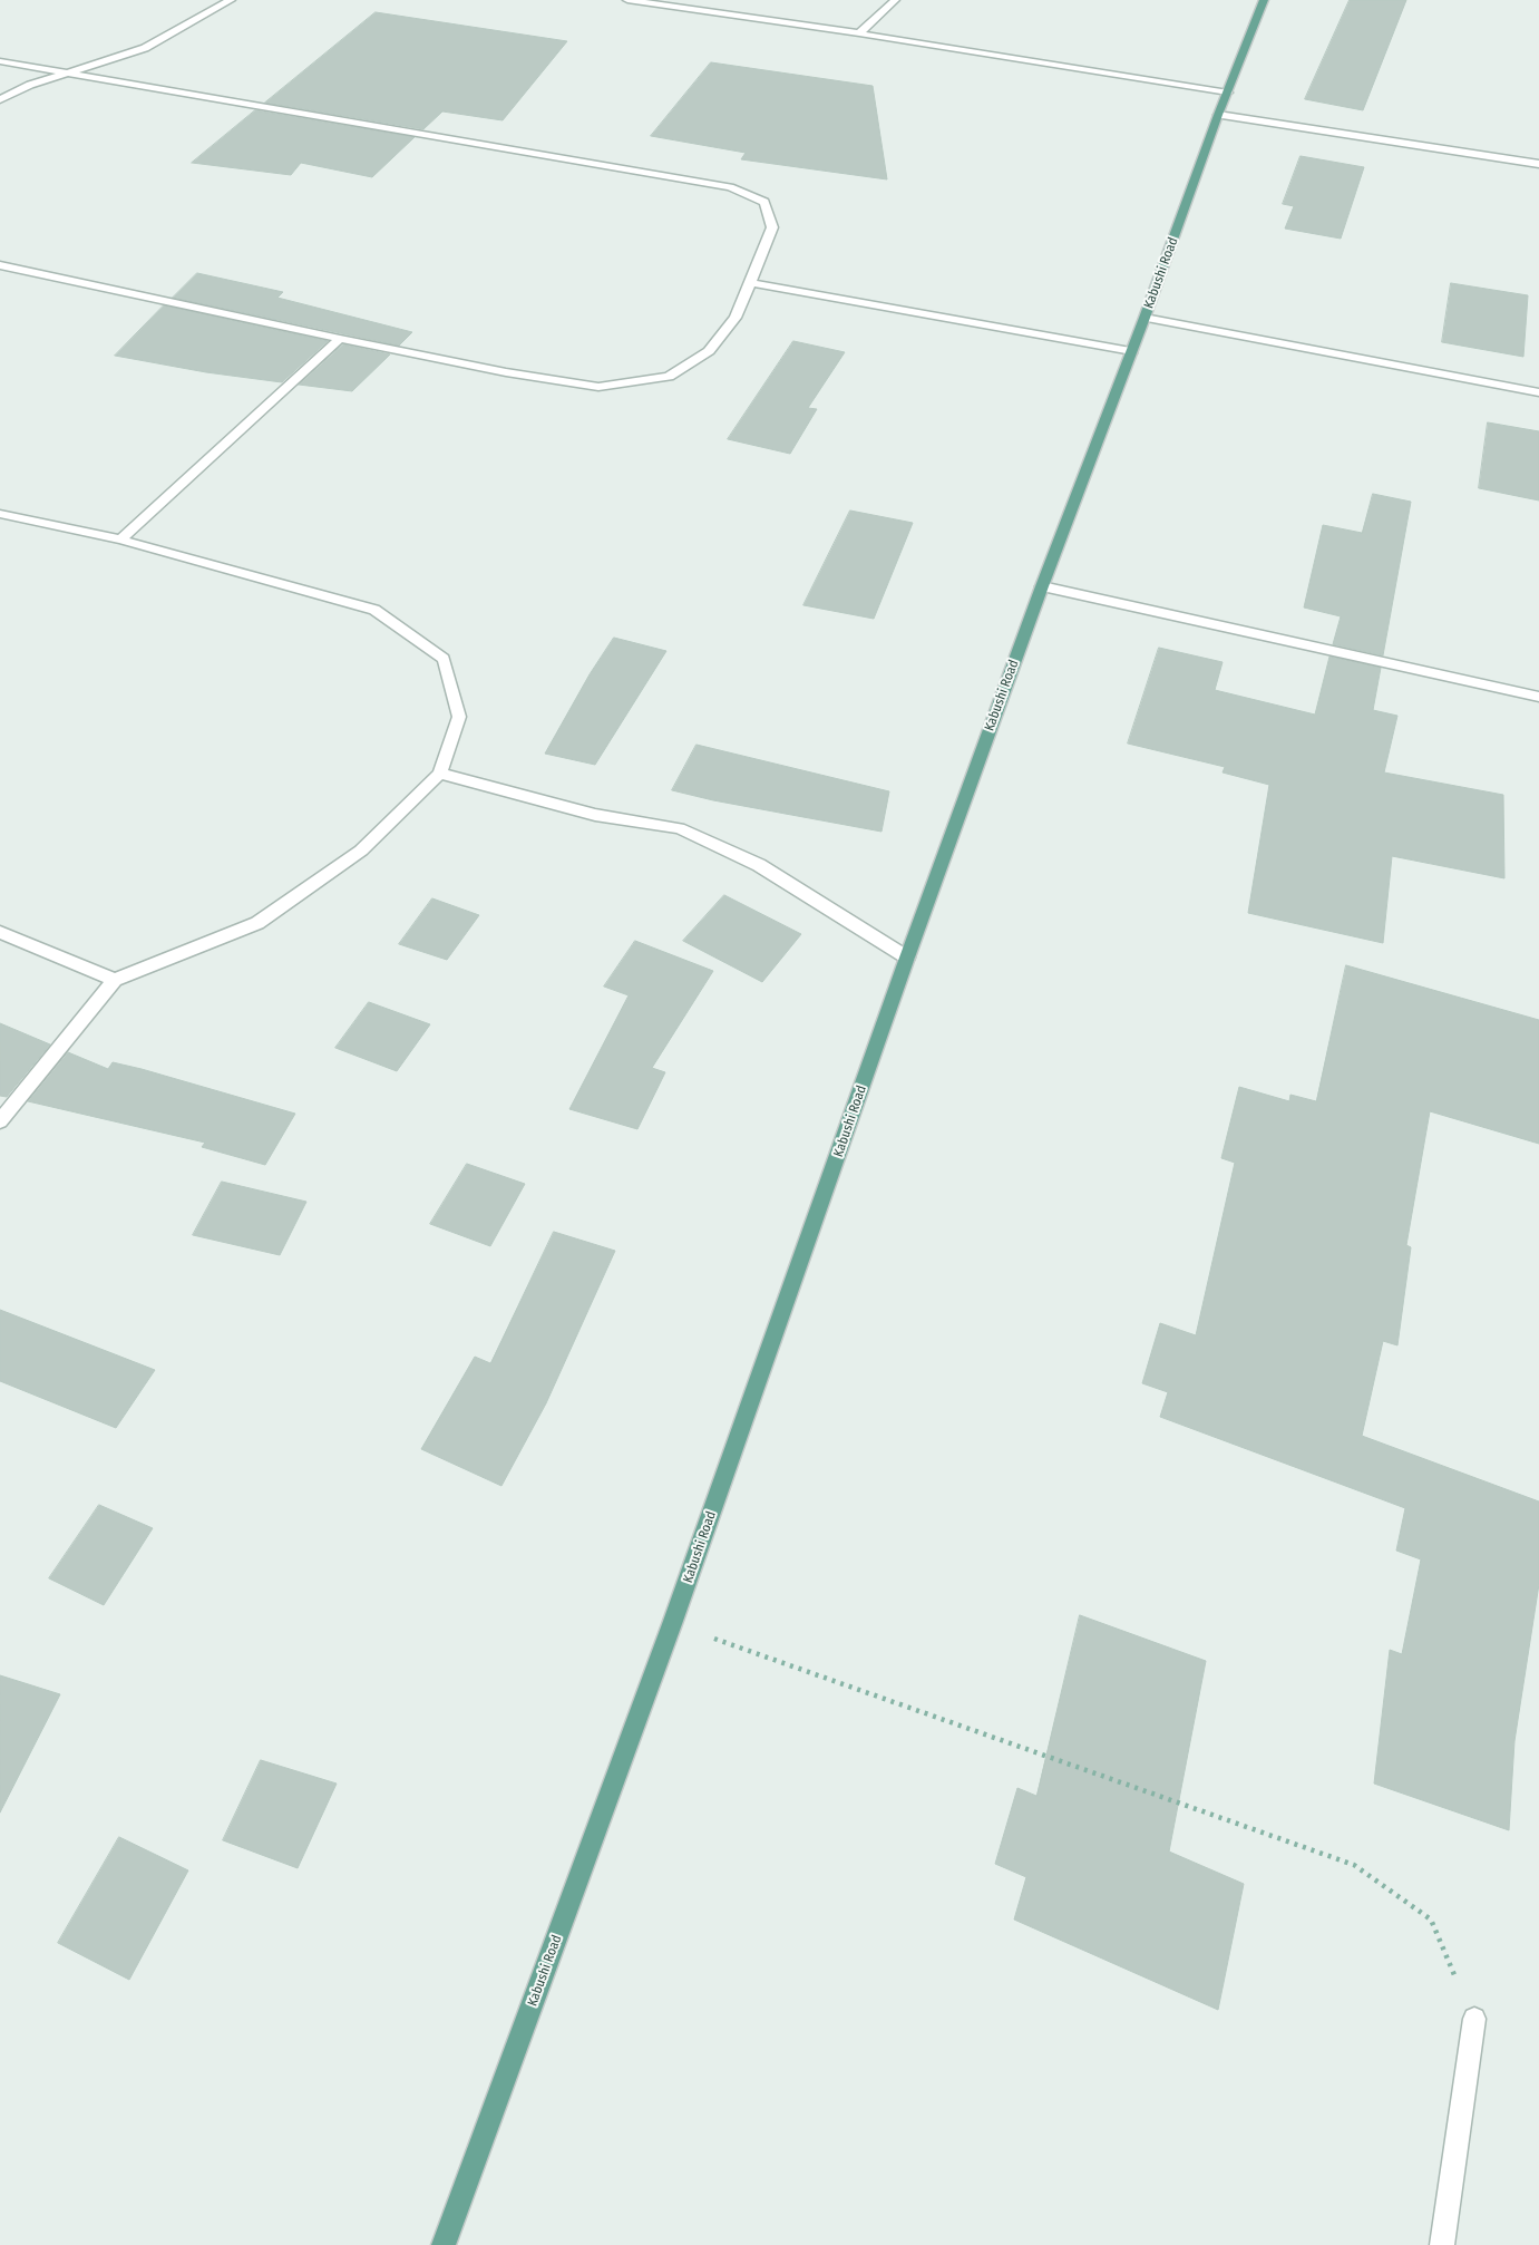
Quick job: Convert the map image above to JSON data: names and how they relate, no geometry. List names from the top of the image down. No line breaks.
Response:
{"streets":{"main road":["Kabushi Road"]}}
